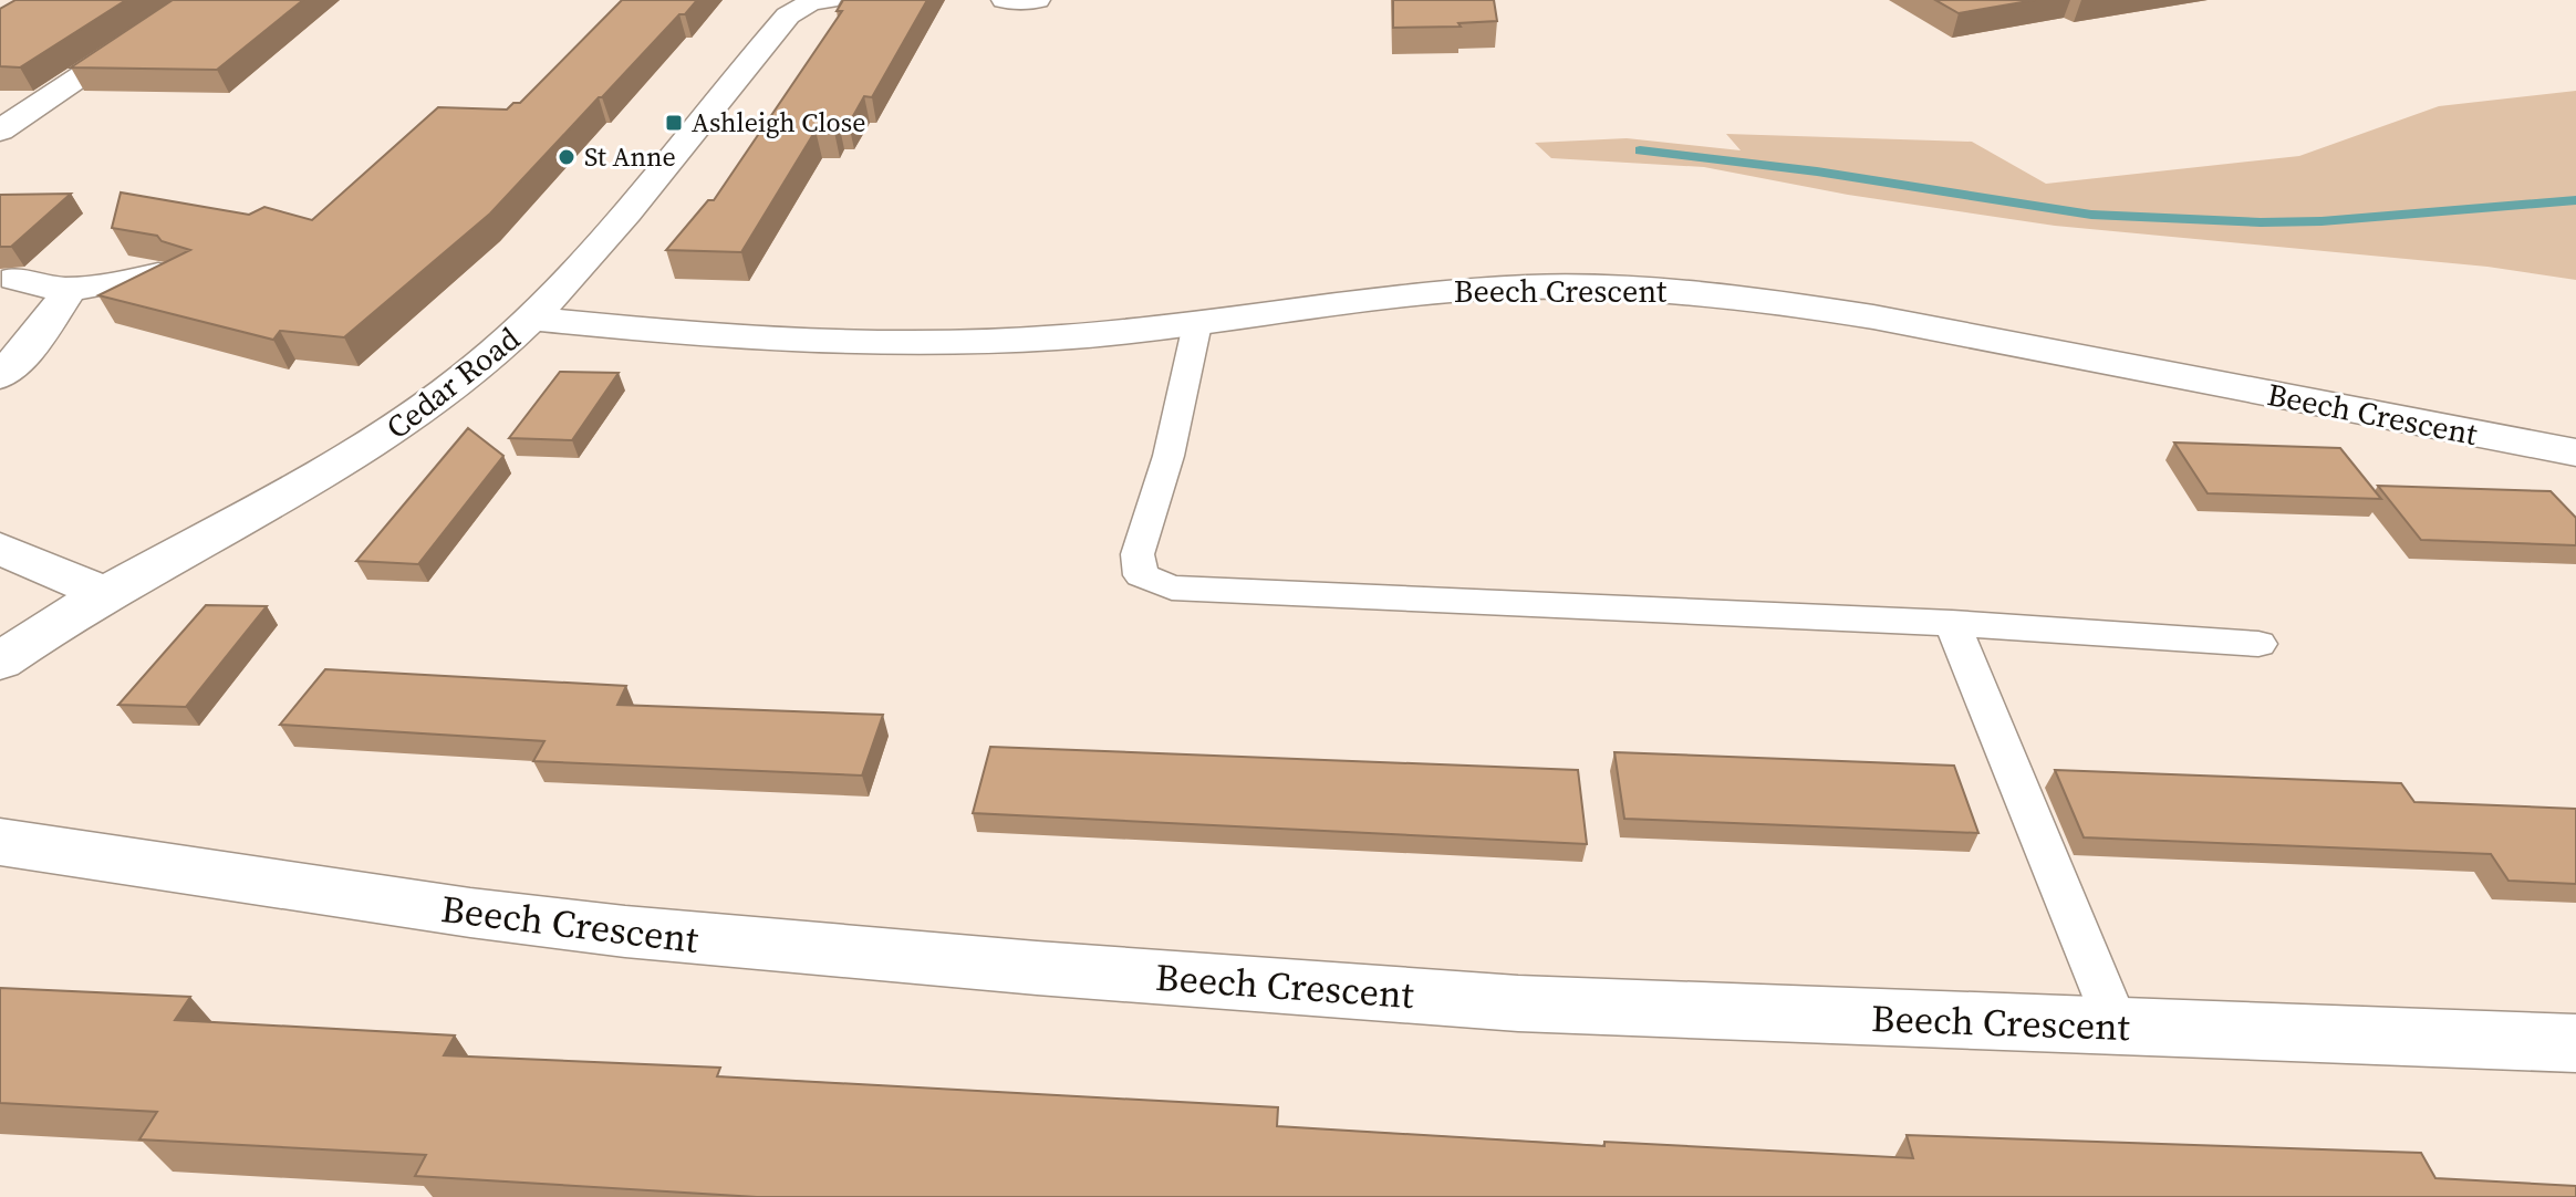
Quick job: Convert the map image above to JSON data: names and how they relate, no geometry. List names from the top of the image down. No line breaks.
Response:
{"streets":{"street":["Beech Crescent","Cedar Road"]},"crossings":[["Beech Crescent","Cedar Road"]],"places":{"transit":["Ashleigh Close"],"other":["St Anne"]}}
